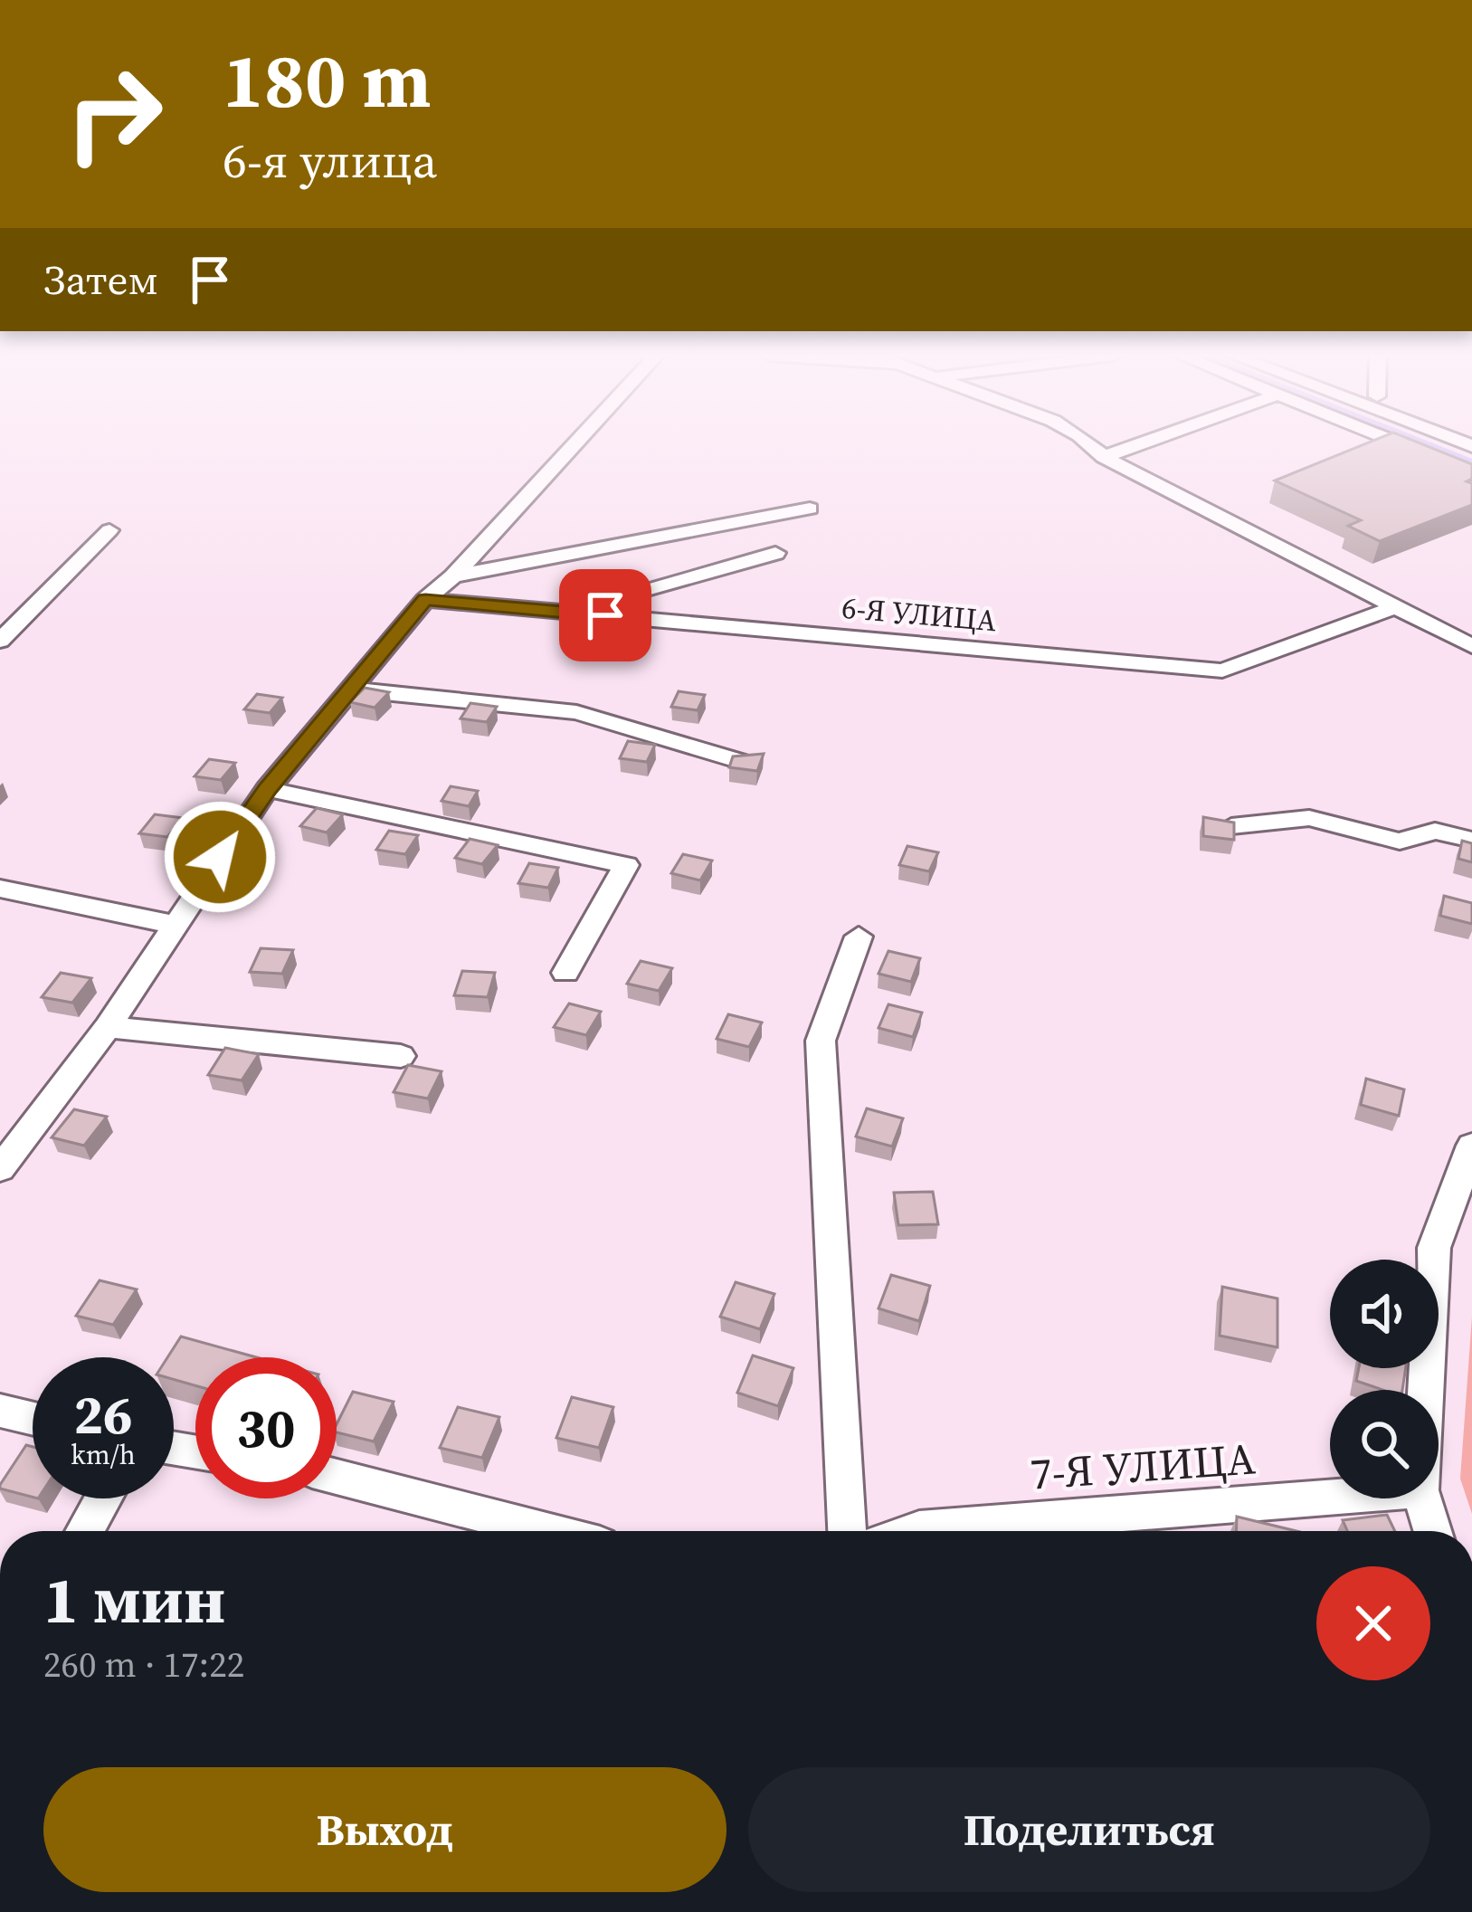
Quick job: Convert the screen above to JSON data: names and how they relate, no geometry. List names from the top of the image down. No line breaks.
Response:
{"streets":{"street":["6-Я УЛИЦА","7-Я УЛИЦА"]},"page":{"turn":["180 m","6-я улица"],"then":"Затем","speed":"26 km/h","limit":"30","heading":["1 мин","260 m · 17:22"],"buttons":["Выход","Поделиться"]}}
